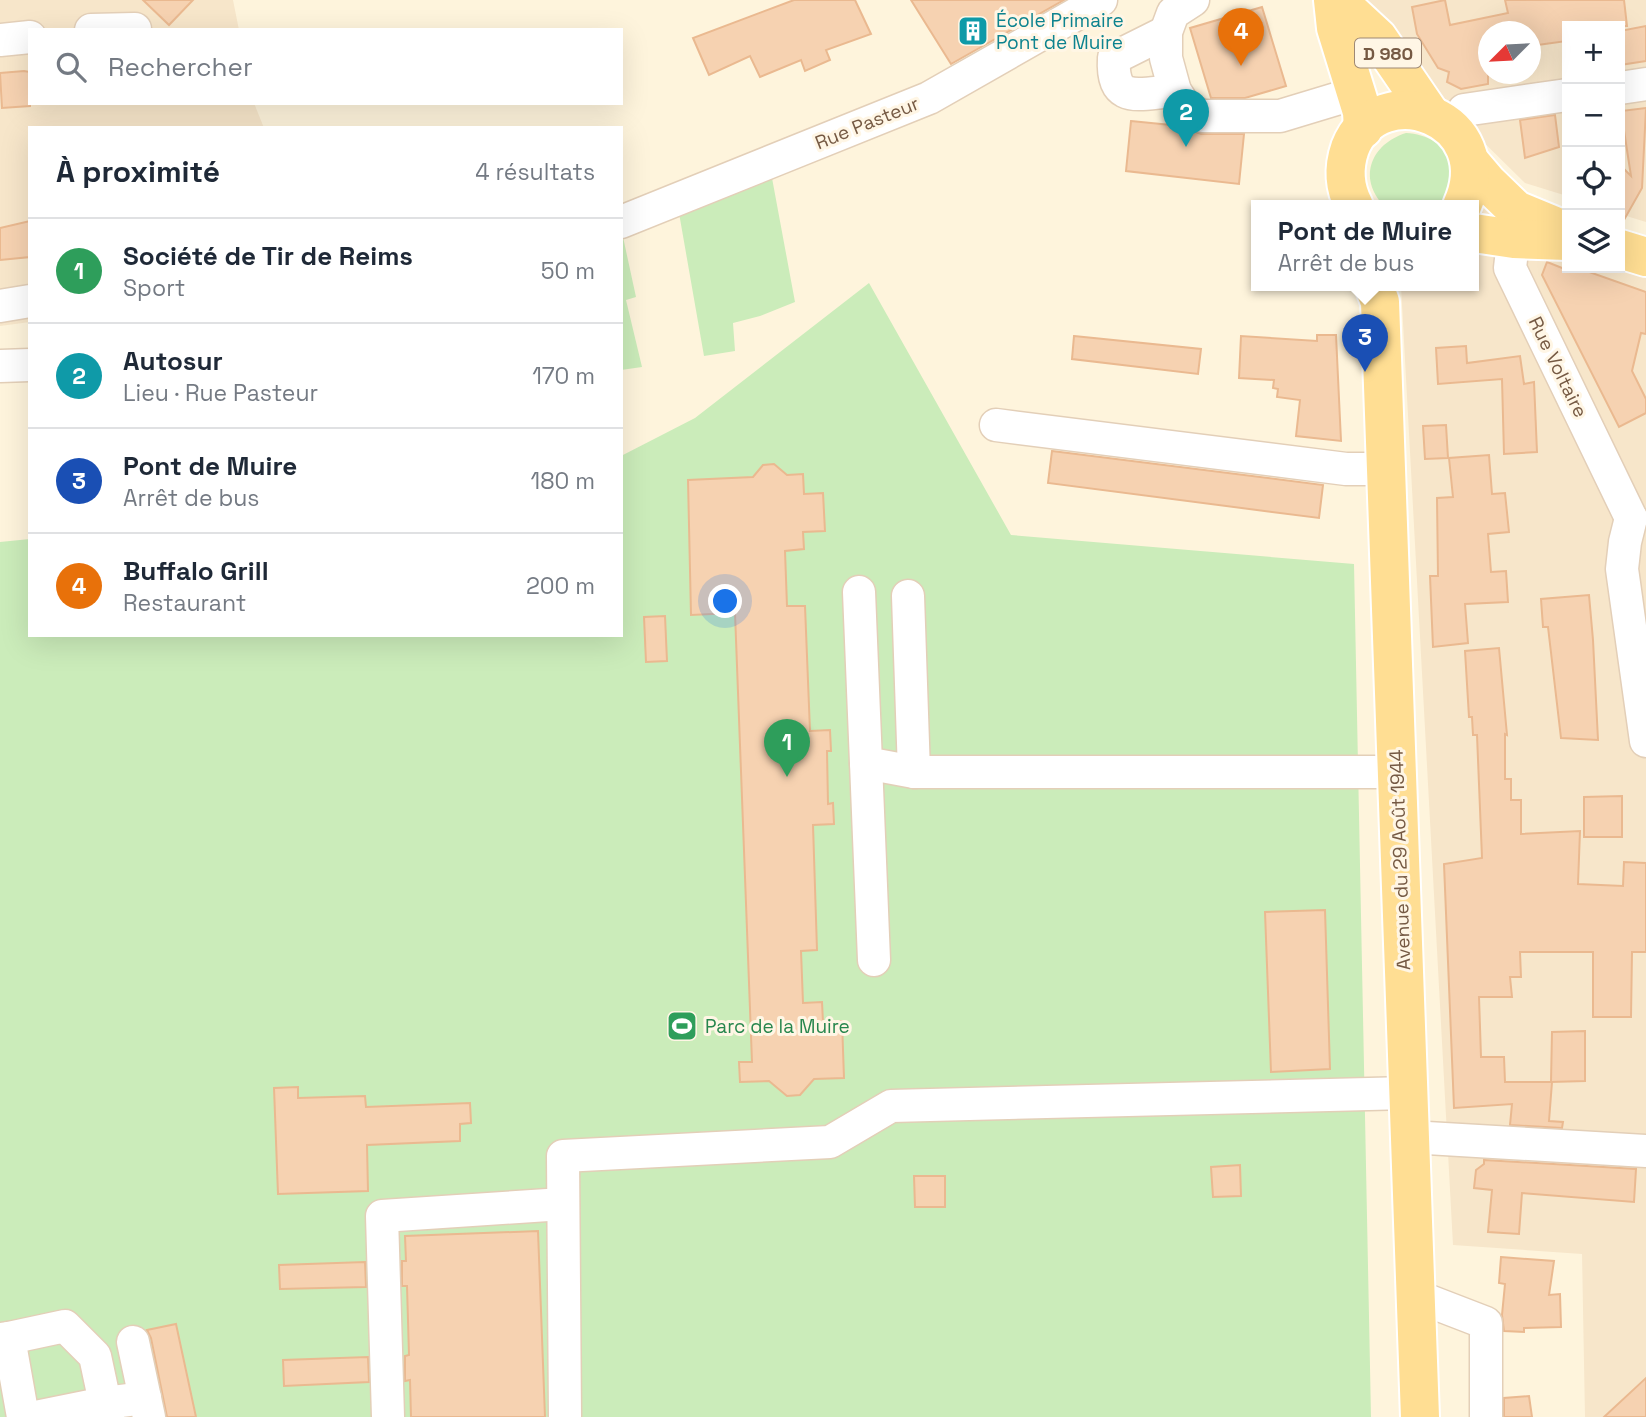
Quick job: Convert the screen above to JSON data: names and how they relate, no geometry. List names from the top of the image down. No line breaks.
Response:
{"streets":{"main road":["D 980","Avenue du 29 Août 1944"],"street":["Rue Pasteur","Rue Voltaire"]},"places":{"building":["École Primaire Pont de Muire"],"sports":["Parc de la Muire"]},"north":"bottom left","page":{"pins":["4","2","3","1"],"map_buttons":["+","−"],"search":"Rechercher","heading":["À proximité","4 résultats"],"popup":["Pont de Muire","Arrêt de bus"],"list":[{"mark":"1","name":"Société de Tir de Reims","note":"Sport","value":"50 m"},{"mark":"2","name":"Autosur","note":"Lieu · Rue Pasteur","value":"170 m"},{"mark":"3","name":"Pont de Muire","note":"Arrêt de bus","value":"180 m"},{"mark":"4","name":"Buffalo Grill","note":"Restaurant","value":"200 m"}]}}
